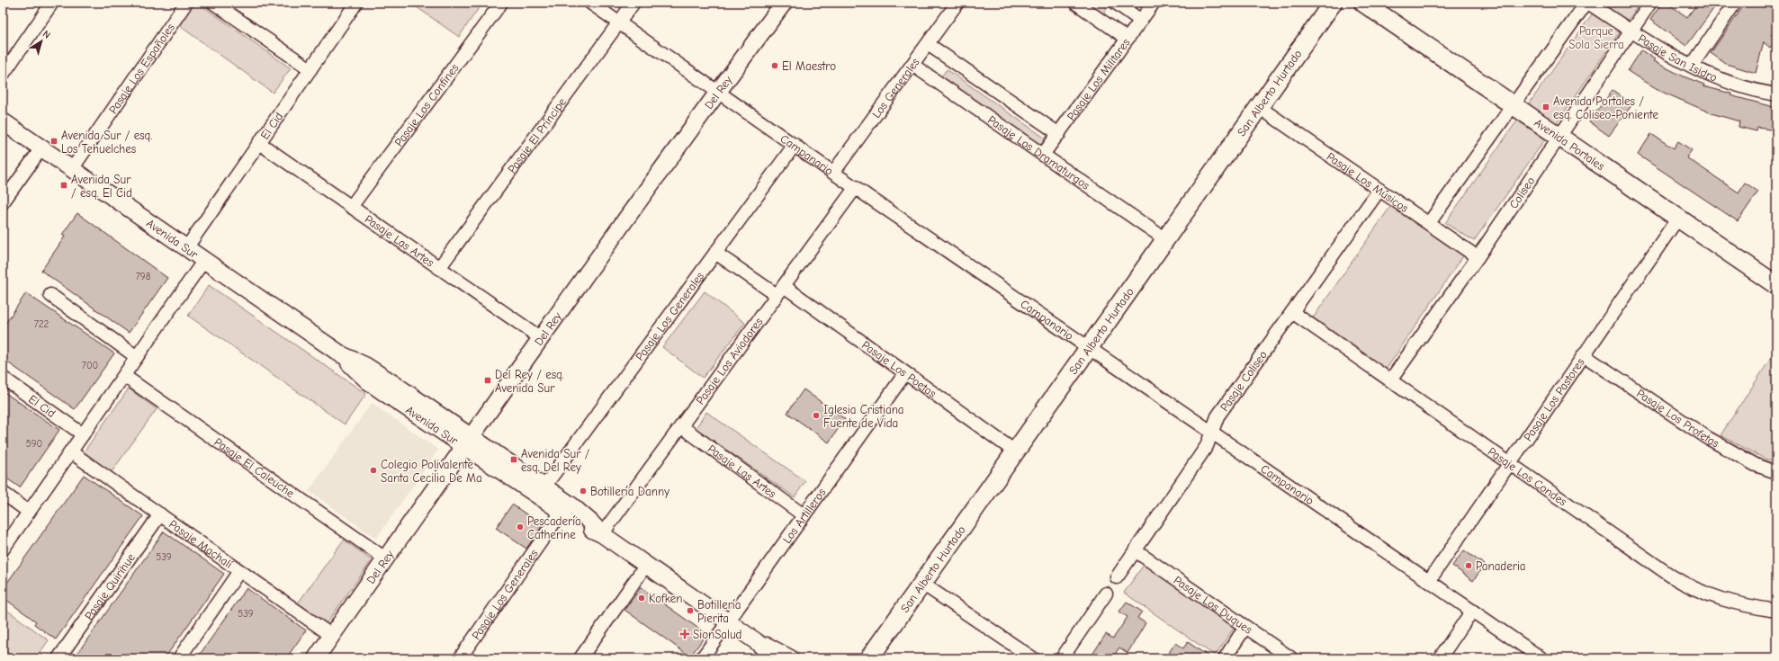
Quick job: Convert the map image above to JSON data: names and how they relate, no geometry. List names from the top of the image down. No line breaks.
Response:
{"streets":{"main road":["San Alberto Hurtado","Avenida Portales"],"street":["Pasaje San Isidro","Pasaje Los Españoles","Pasaje Los Militares","Los Generales","Del Rey","Pasaje Los Confines","El Cid","Pasaje El Príncipe","Pasaje Los Dramaturgos","Campanario","Pasaje Los Músicos","Coliseo","Avenida Sur","Pasaje Las Artes","Pasaje Los Generales","Pasaje Los Aviadores","Pasaje Los Poetas","Pasaje Coliseo","Pasaje Los Pastores","Pasaje Los Profetas","Pasaje El Caleuche","Pasaje Los Condes","Los Artilleros","Pasaje Machalí","Pasaje Quirihue","Pasaje Los Duques"]},"crossings":[["Pasaje San Isidro","Coliseo"],["Pasaje Los Españoles","Avenida Sur"],["Pasaje Los Militares","Pasaje Los Dramaturgos"],["Los Generales","Pasaje Los Dramaturgos"],["Los Generales","Campanario"],["Del Rey","Campanario"],["Del Rey","Avenida Sur"],["Del Rey","Pasaje Las Artes"],["Del Rey","Pasaje El Caleuche"],["Del Rey","Pasaje Machalí"],["San Alberto Hurtado","Pasaje Los Dramaturgos"],["San Alberto Hurtado","Campanario"],["San Alberto Hurtado","Pasaje Los Músicos"],["San Alberto Hurtado","Pasaje Los Poetas"],["Pasaje Los Confines","Pasaje Las Artes"],["El Cid","Avenida Sur"],["El Cid","Pasaje Las Artes"],["Pasaje El Príncipe","Campanario"],["Pasaje El Príncipe","Pasaje Las Artes"],["Avenida Portales","Coliseo"],["Avenida Portales","Pasaje Los Pastores"],["Campanario","Pasaje Los Generales"],["Campanario","Pasaje Los Aviadores"],["Campanario","Pasaje Coliseo"],["Campanario","Pasaje Los Pastores"],["Pasaje Los Músicos","Coliseo"],["Pasaje Los Músicos","Pasaje Coliseo"],["Coliseo","Pasaje Los Condes"],["Avenida Sur","Pasaje Los Generales"],["Avenida Sur","Pasaje Los Aviadores"],["Avenida Sur","Los Artilleros"],["Pasaje Las Artes","Pasaje Los Aviadores"],["Pasaje Las Artes","Los Artilleros"],["Pasaje Los Generales","Pasaje Los Poetas"],["Pasaje Los Aviadores","Pasaje Los Poetas"],["Pasaje Los Poetas","Los Artilleros"],["Pasaje Coliseo","Pasaje Los Condes"],["Pasaje Coliseo","Pasaje Los Duques"],["Pasaje Los Pastores","Pasaje Los Profetas"],["Pasaje Los Pastores","Pasaje Los Condes"],["Pasaje Machalí","Pasaje Quirihue"]],"parks":["Parque Sola Sierra"],"places":{"other":["El Maestro","Iglesia Cristiana Fuente de Vida","Colegio Polivalente Santa Cecilia De Ma","Botillería Danny","Pescadería Catherine","Panaderia","Kofken","Botillería Pierita"],"transit":["Avenida Portales / esq. Coliseo-Poniente","Avenida Sur / esq. Los Tehuelches","Avenida Sur / esq. El Cid","Del Rey / esq. Avenida Sur","Avenida Sur / esq. Del Rey"],"health":["SionSalud"]},"house_numbers":["798","722","700","590","539","539"],"north":"top right"}
